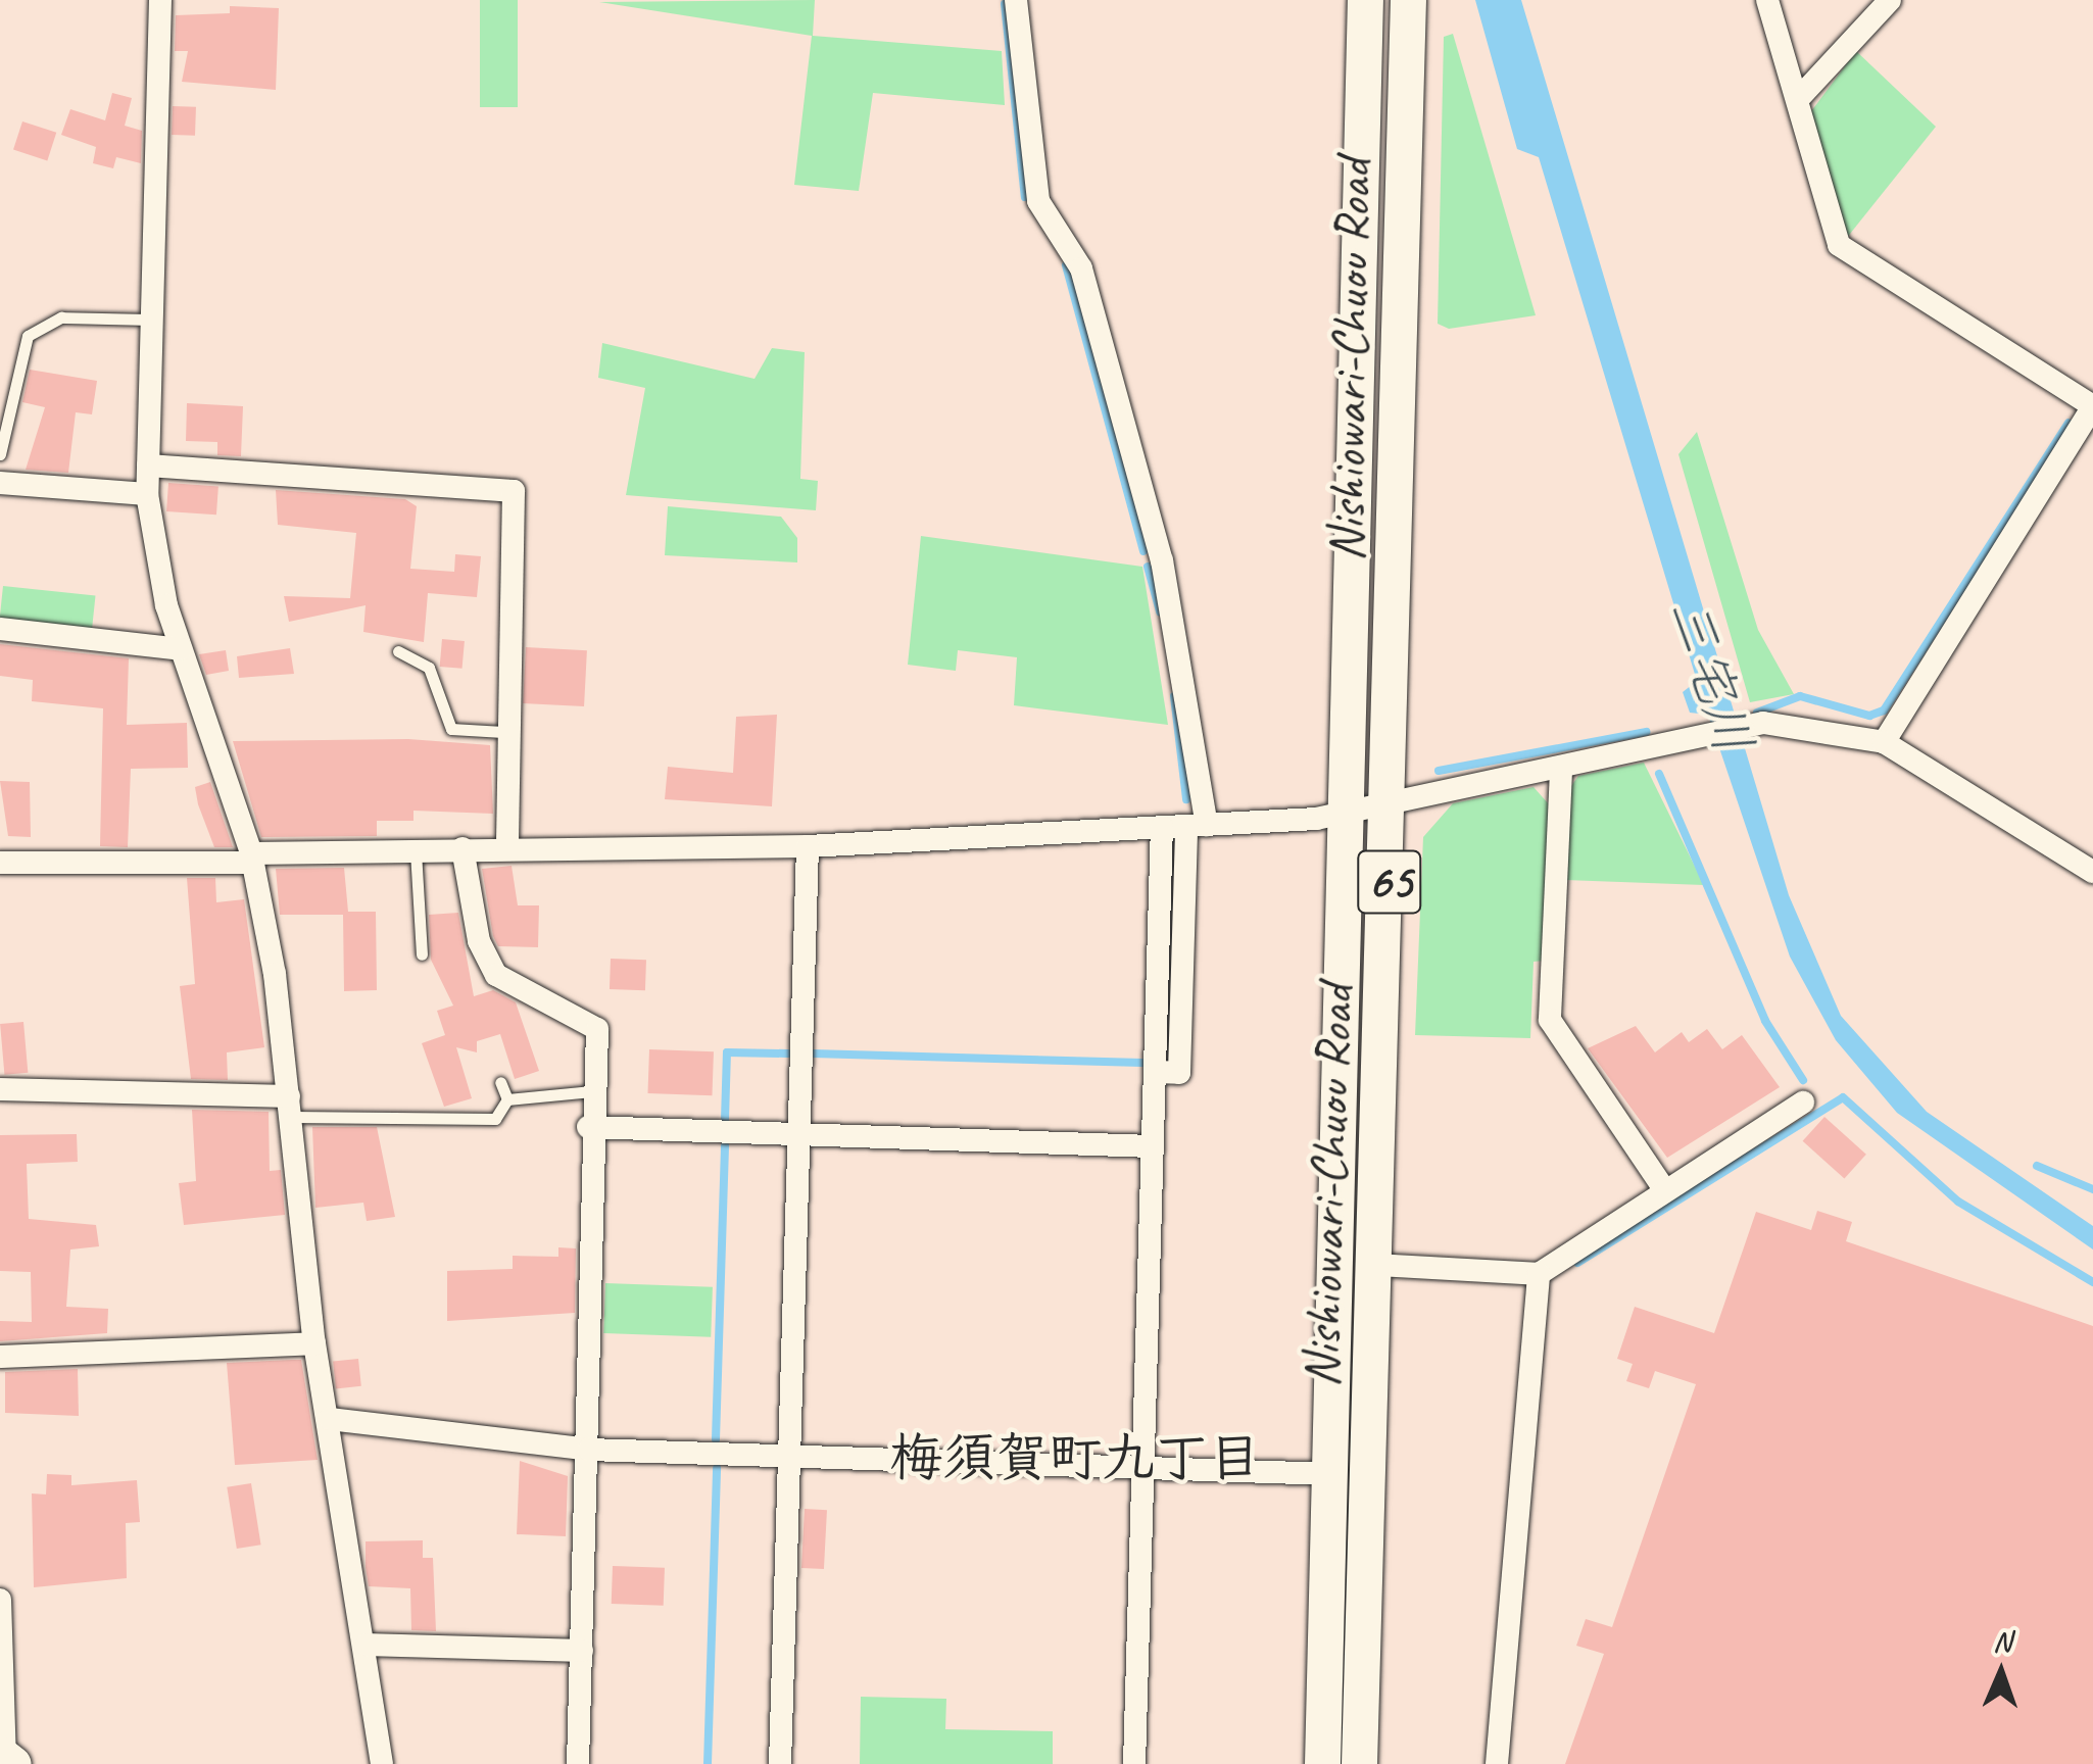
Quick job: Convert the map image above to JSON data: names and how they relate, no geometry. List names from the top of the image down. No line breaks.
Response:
{"streets":{"main road":["Nishiowari-Chuou Road","65"]},"districts":["梅須賀町九丁目"],"water":["三宅川"],"north":"top"}
